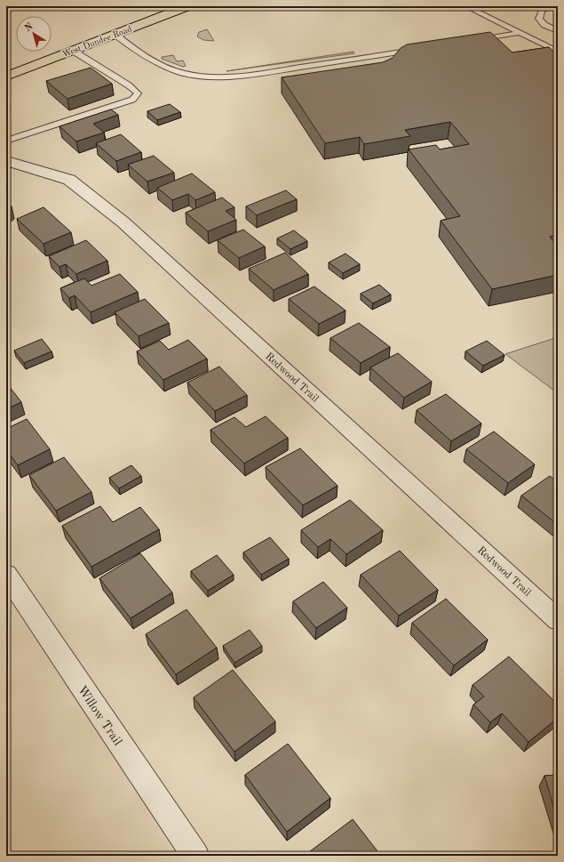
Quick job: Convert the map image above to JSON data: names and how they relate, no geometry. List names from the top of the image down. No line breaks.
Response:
{"streets":{"main road":["West Dundee Road"],"street":["Redwood Trail","Willow Trail"]},"north":"top left"}
